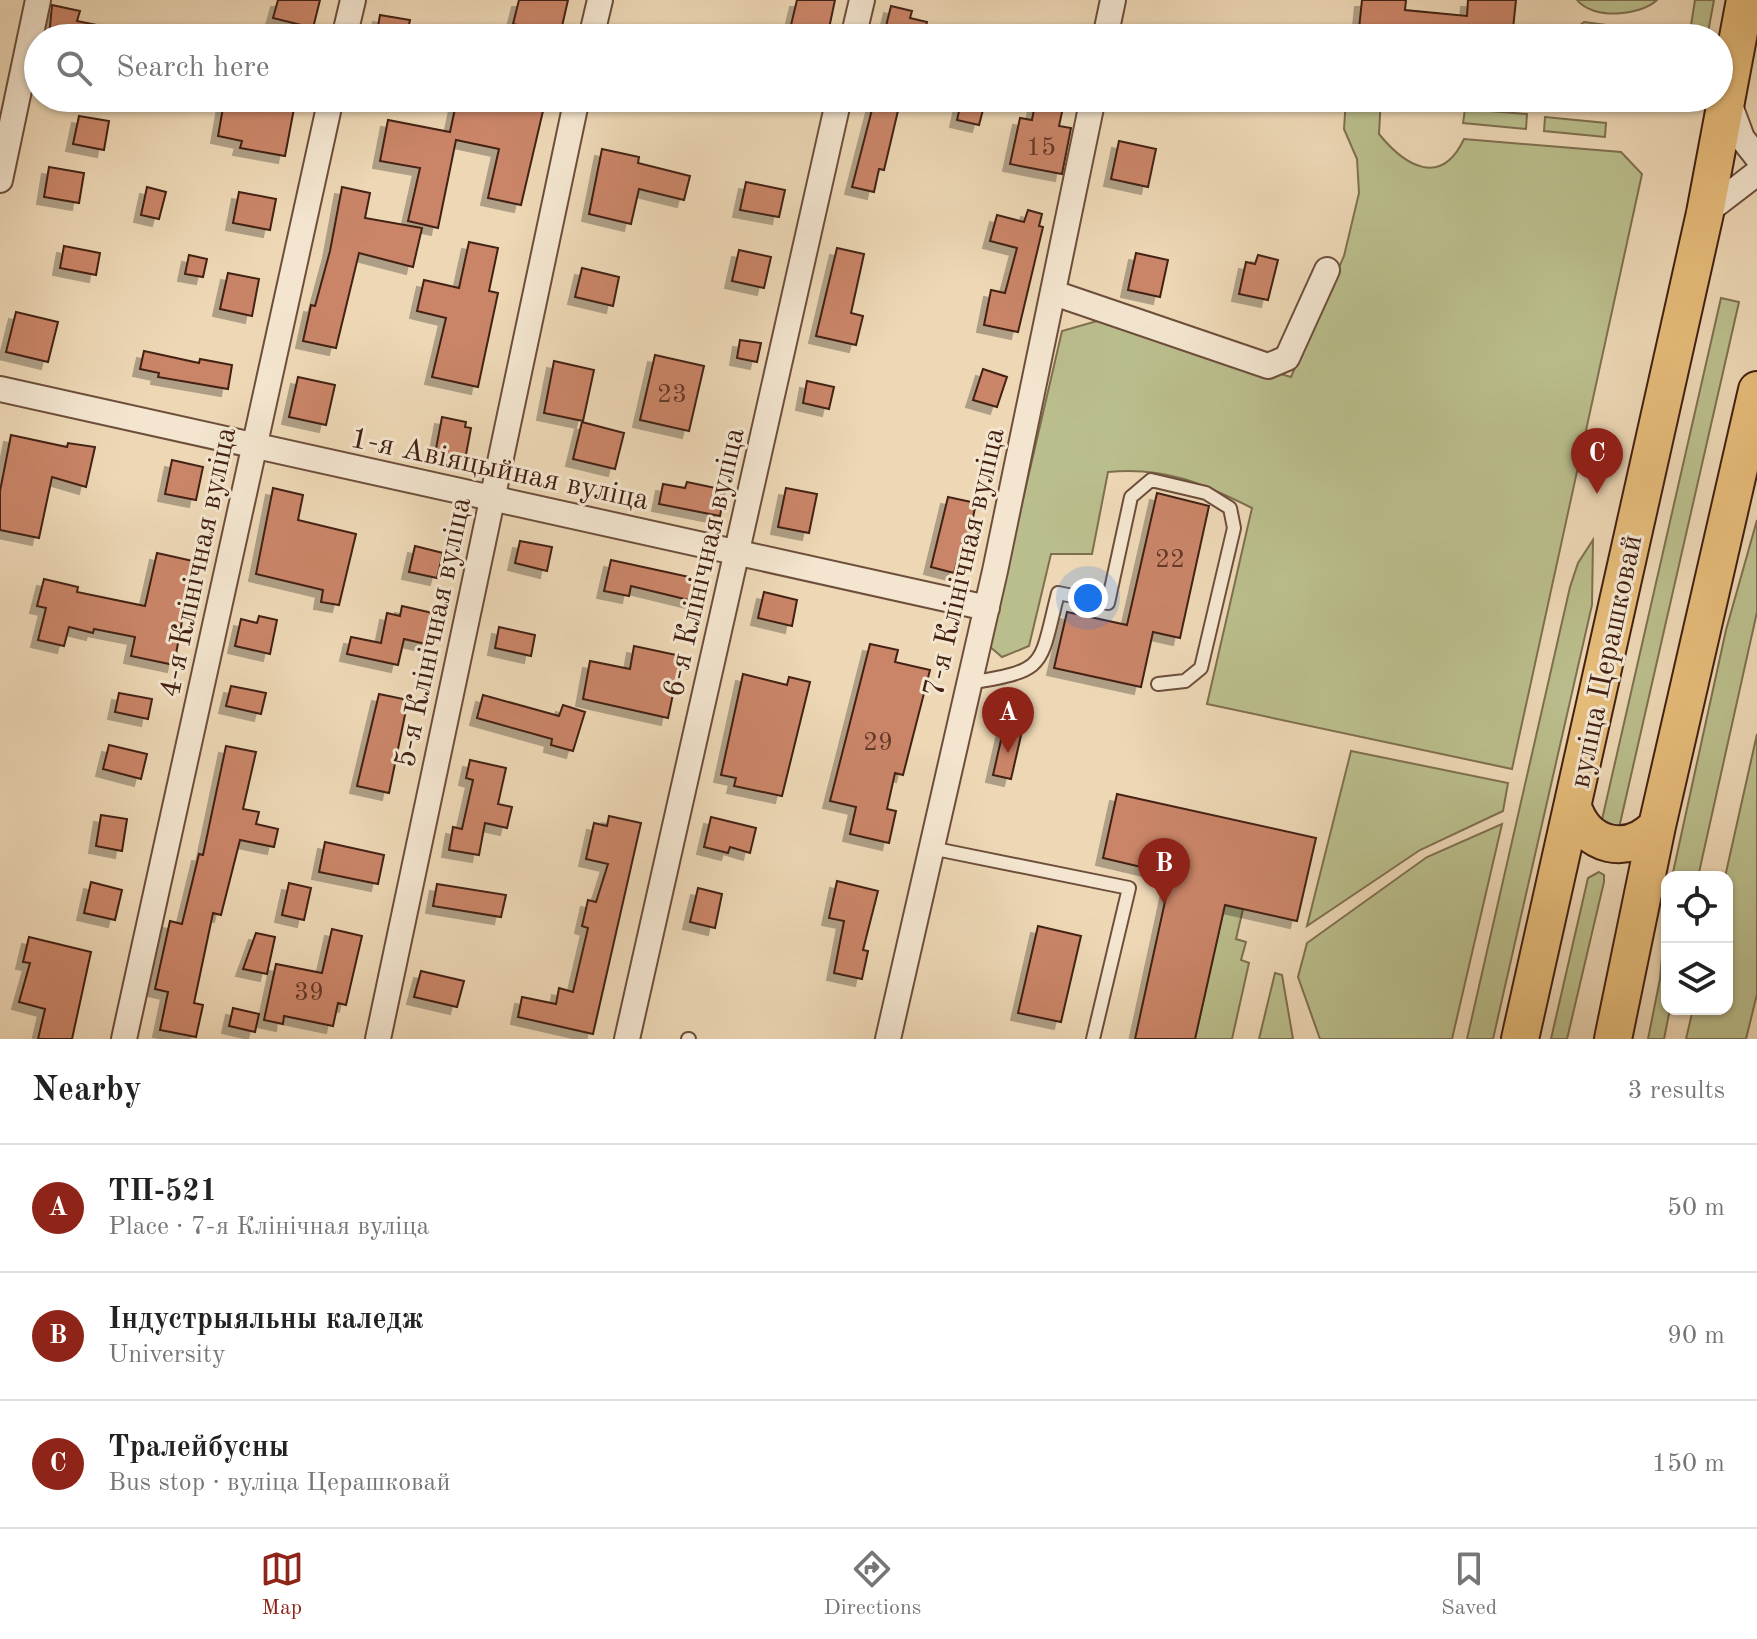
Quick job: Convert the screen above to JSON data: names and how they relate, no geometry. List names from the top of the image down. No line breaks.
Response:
{"streets":{"main road":["вуліца Церашковай"],"street":["1-я Авіяцыйная вуліца","4-я Клінічная вуліца","6-я Клінічная вуліца","7-я Клінічная вуліца","5-я Клінічная вуліца"]},"crossings":[["1-я Авіяцыйная вуліца","4-я Клінічная вуліца"],["1-я Авіяцыйная вуліца","6-я Клінічная вуліца"],["1-я Авіяцыйная вуліца","7-я Клінічная вуліца"],["1-я Авіяцыйная вуліца","5-я Клінічная вуліца"]],"house_numbers":["15","23","22","29","39"],"page":{"search":"Search here","pins":["C","A","B"],"heading":["Nearby","3 results"],"list":[{"mark":"A","name":"ТП-521","note":"Place · 7-я Клінічная вуліца","value":"50 m"},{"mark":"B","name":"Індустрыяльны каледж","note":"University","value":"90 m"},{"mark":"C","name":"Тралейбусны","note":"Bus stop · вуліца Церашковай","value":"150 m"}],"nav":["Map","Directions","Saved"]}}
